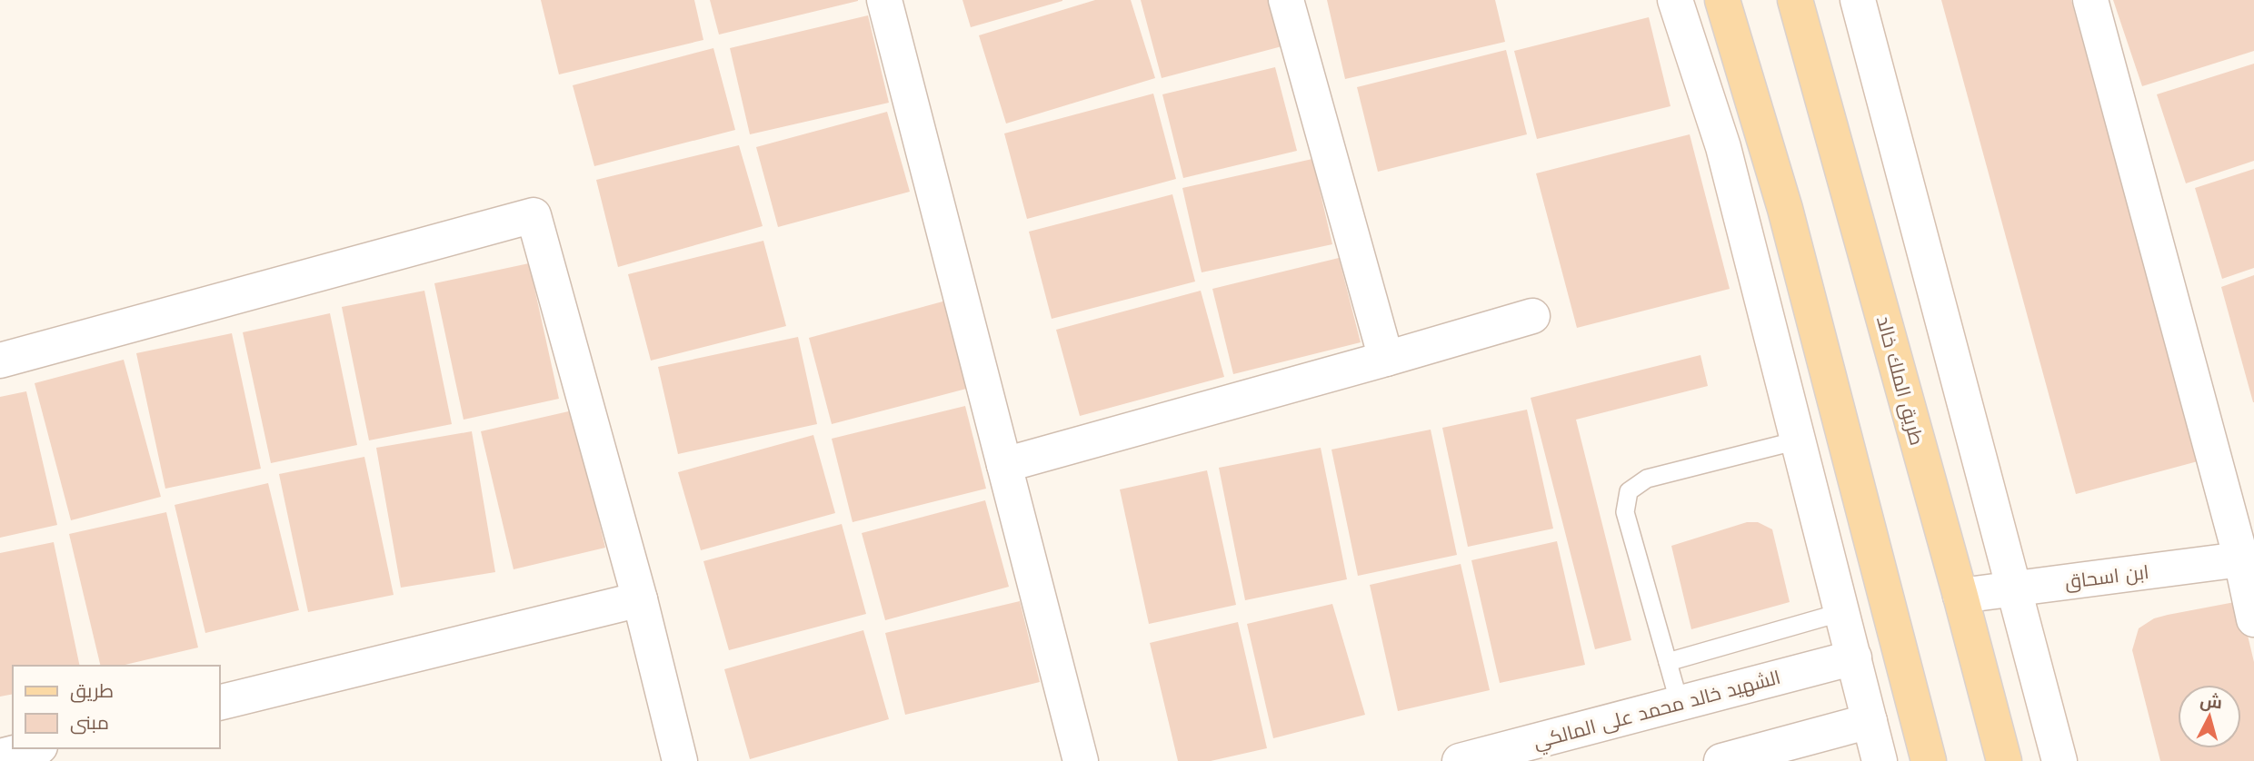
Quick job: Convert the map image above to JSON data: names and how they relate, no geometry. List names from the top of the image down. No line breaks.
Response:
{"streets":{"main road":["طريق الملك خالد"],"street":["ابن اسحاق","الشهيد خالد محمد على المالكي"]},"crossings":[["طريق الملك خالد","ابن اسحاق"]],"legend":["طريق","مبنى"],"north":"top"}
